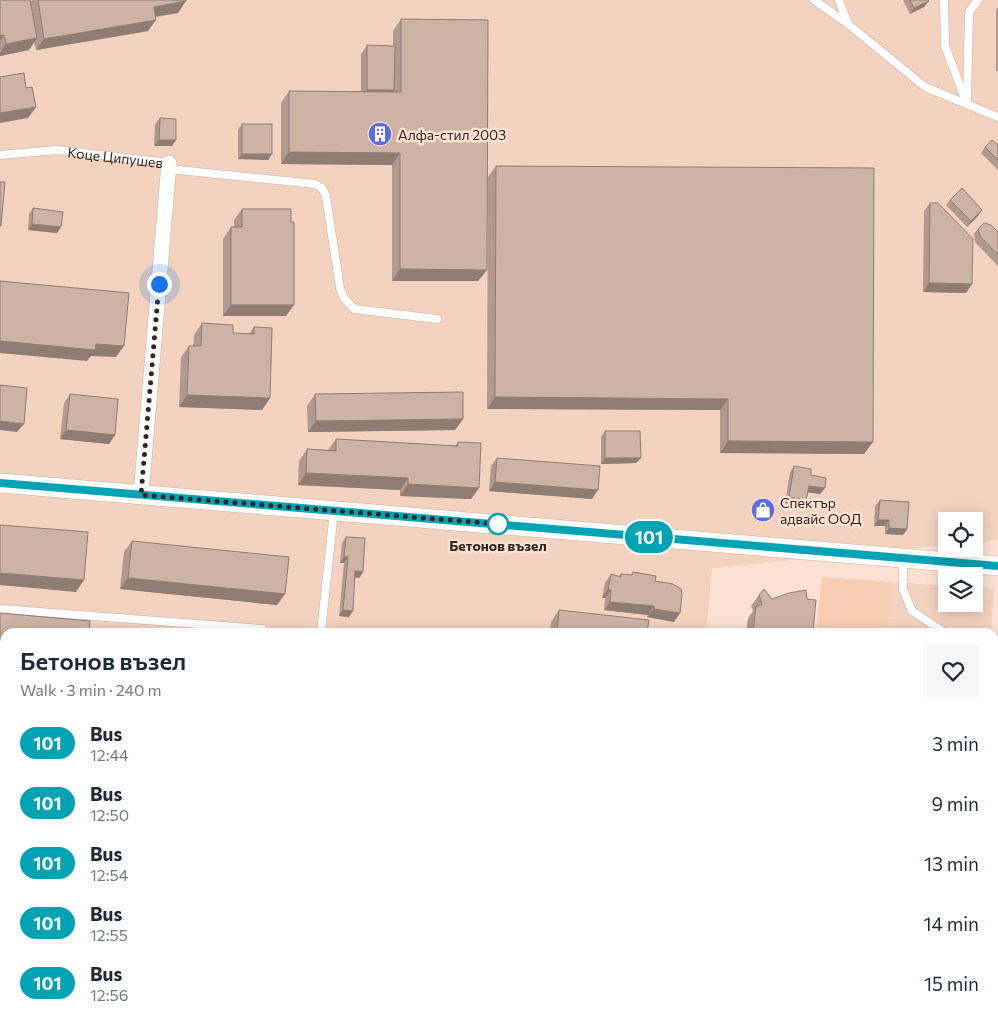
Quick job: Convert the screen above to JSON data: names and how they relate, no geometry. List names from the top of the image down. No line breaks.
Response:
{"streets":{"street":["Коце Ципушев"]},"places":{"building":["Алфа-стил 2003"],"shop":["Спектър адвайс ООД"],"other":["Бетонов възел"]},"lines":["bus line 101"],"page":{"on_map":"101","heading":["Бетонов възел","Walk · 3 min · 240 m"],"list":[{"mark":"101","name":"Bus","note":"12:44","value":"3 min"},{"mark":"101","name":"Bus","note":"12:50","value":"9 min"},{"mark":"101","name":"Bus","note":"12:54","value":"13 min"},{"mark":"101","name":"Bus","note":"12:55","value":"14 min"},{"mark":"101","name":"Bus","note":"12:56","value":"15 min"}]}}
